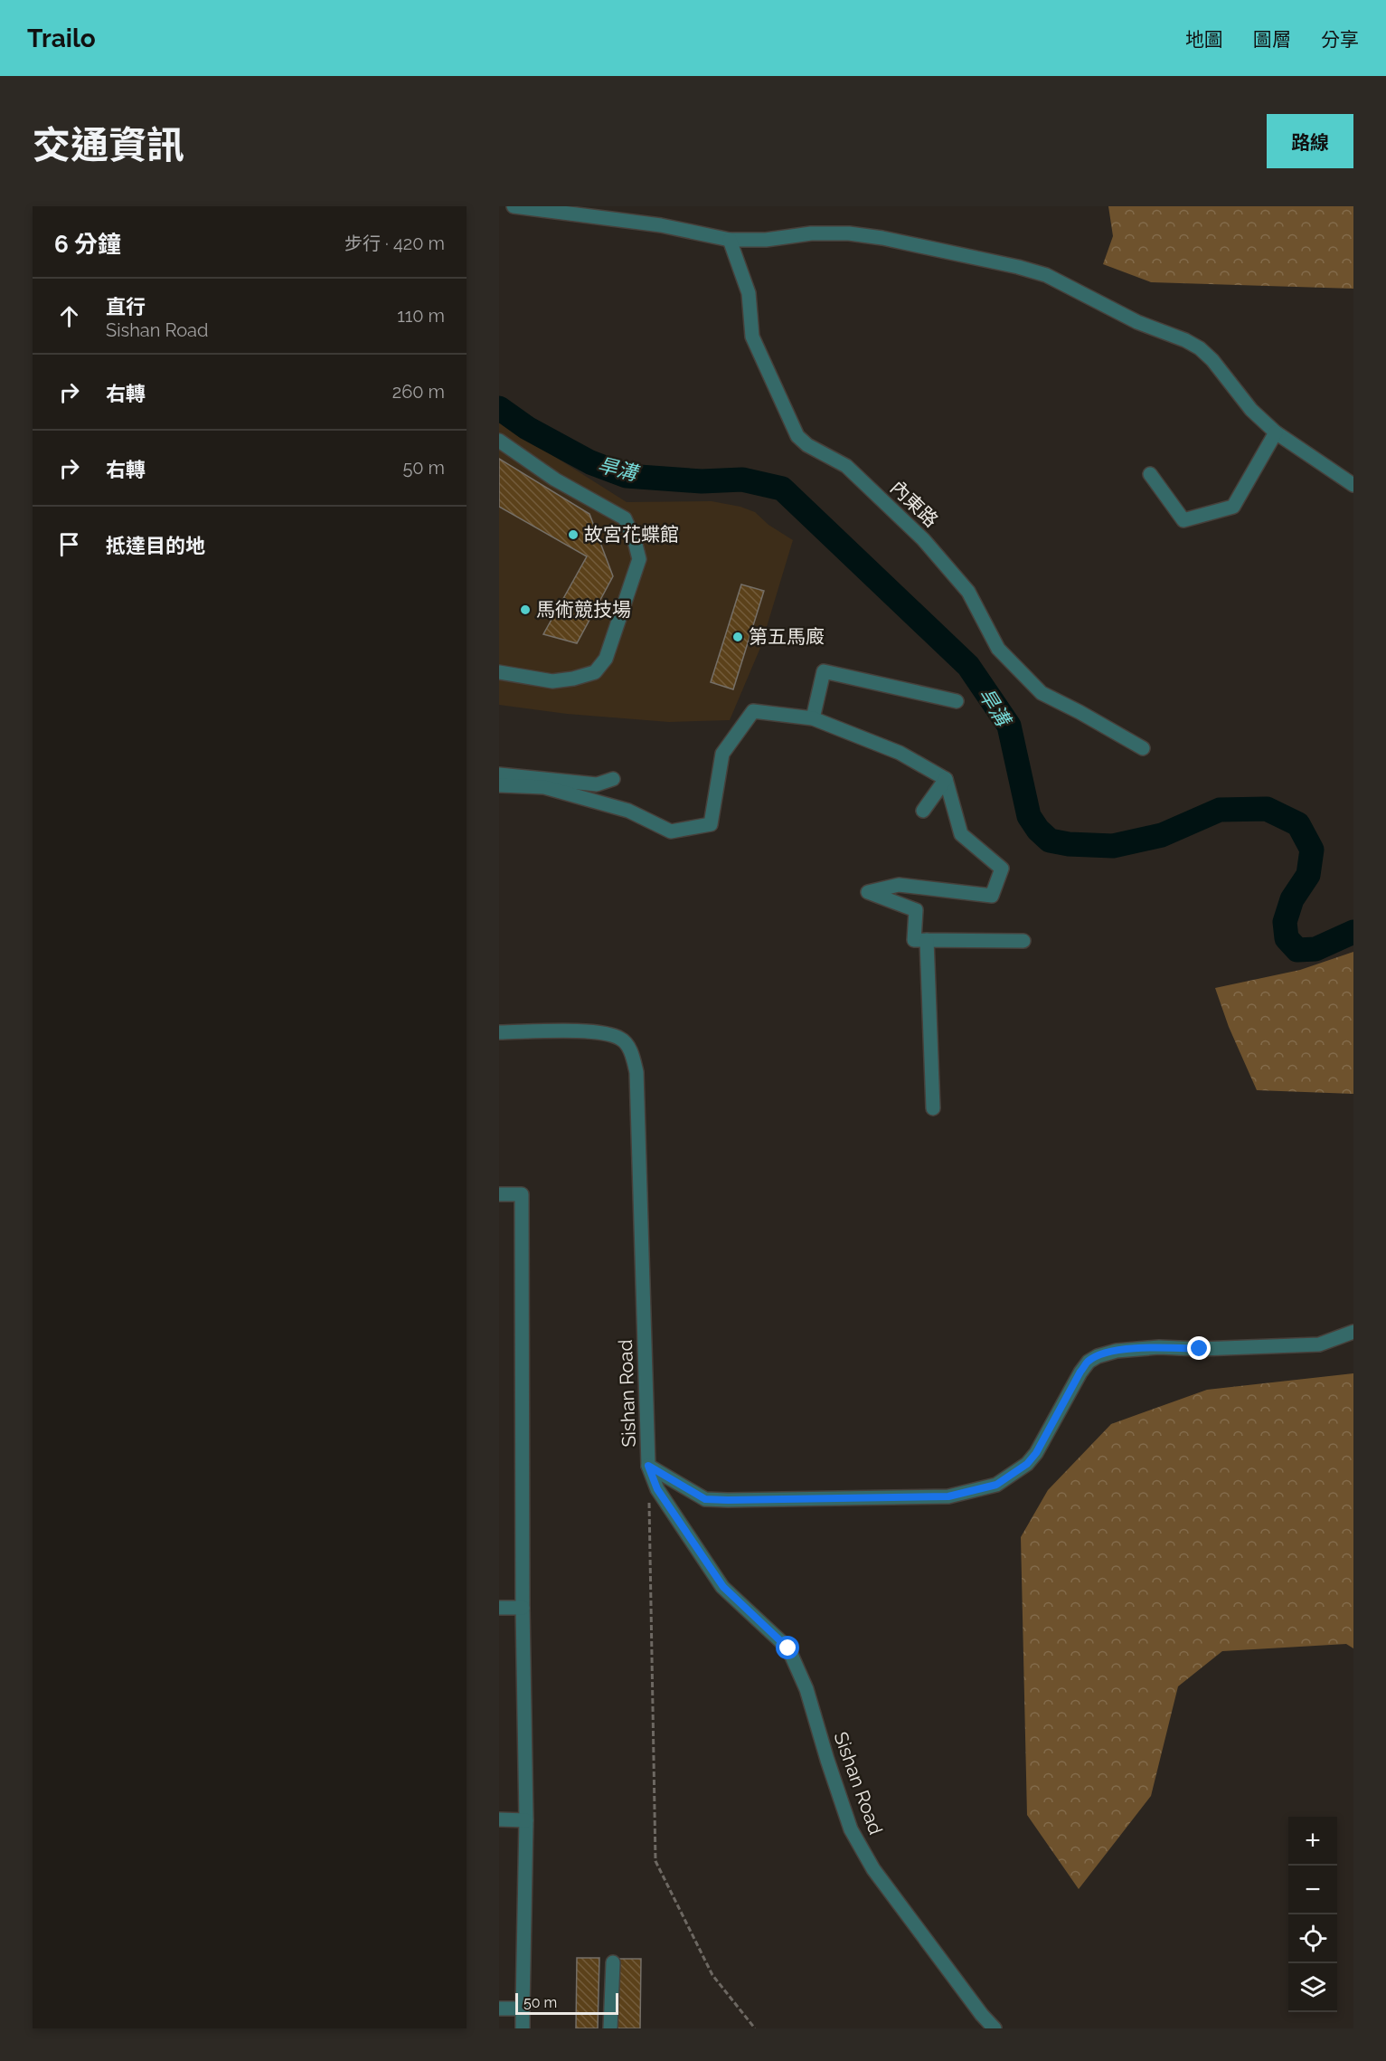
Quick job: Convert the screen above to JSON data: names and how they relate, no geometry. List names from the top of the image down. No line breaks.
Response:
{"streets":{"street":["內東路","Sishan Road"]},"water":["旱溝"],"places":["故宮花蝶館","馬術競技場","第五馬廄"],"scale_bar":"50 m","page":{"header":"Trailo","nav":["地圖","圖層","分享"],"title":"交通資訊","buttons":"路線","heading":["6 分鐘","步行 · 420 m"],"list":[["直行","Sishan Road","110 m"],["右轉","260 m"],["右轉","50 m"],"抵達目的地"],"map_buttons":["+","−"],"scale":"50 m"}}
